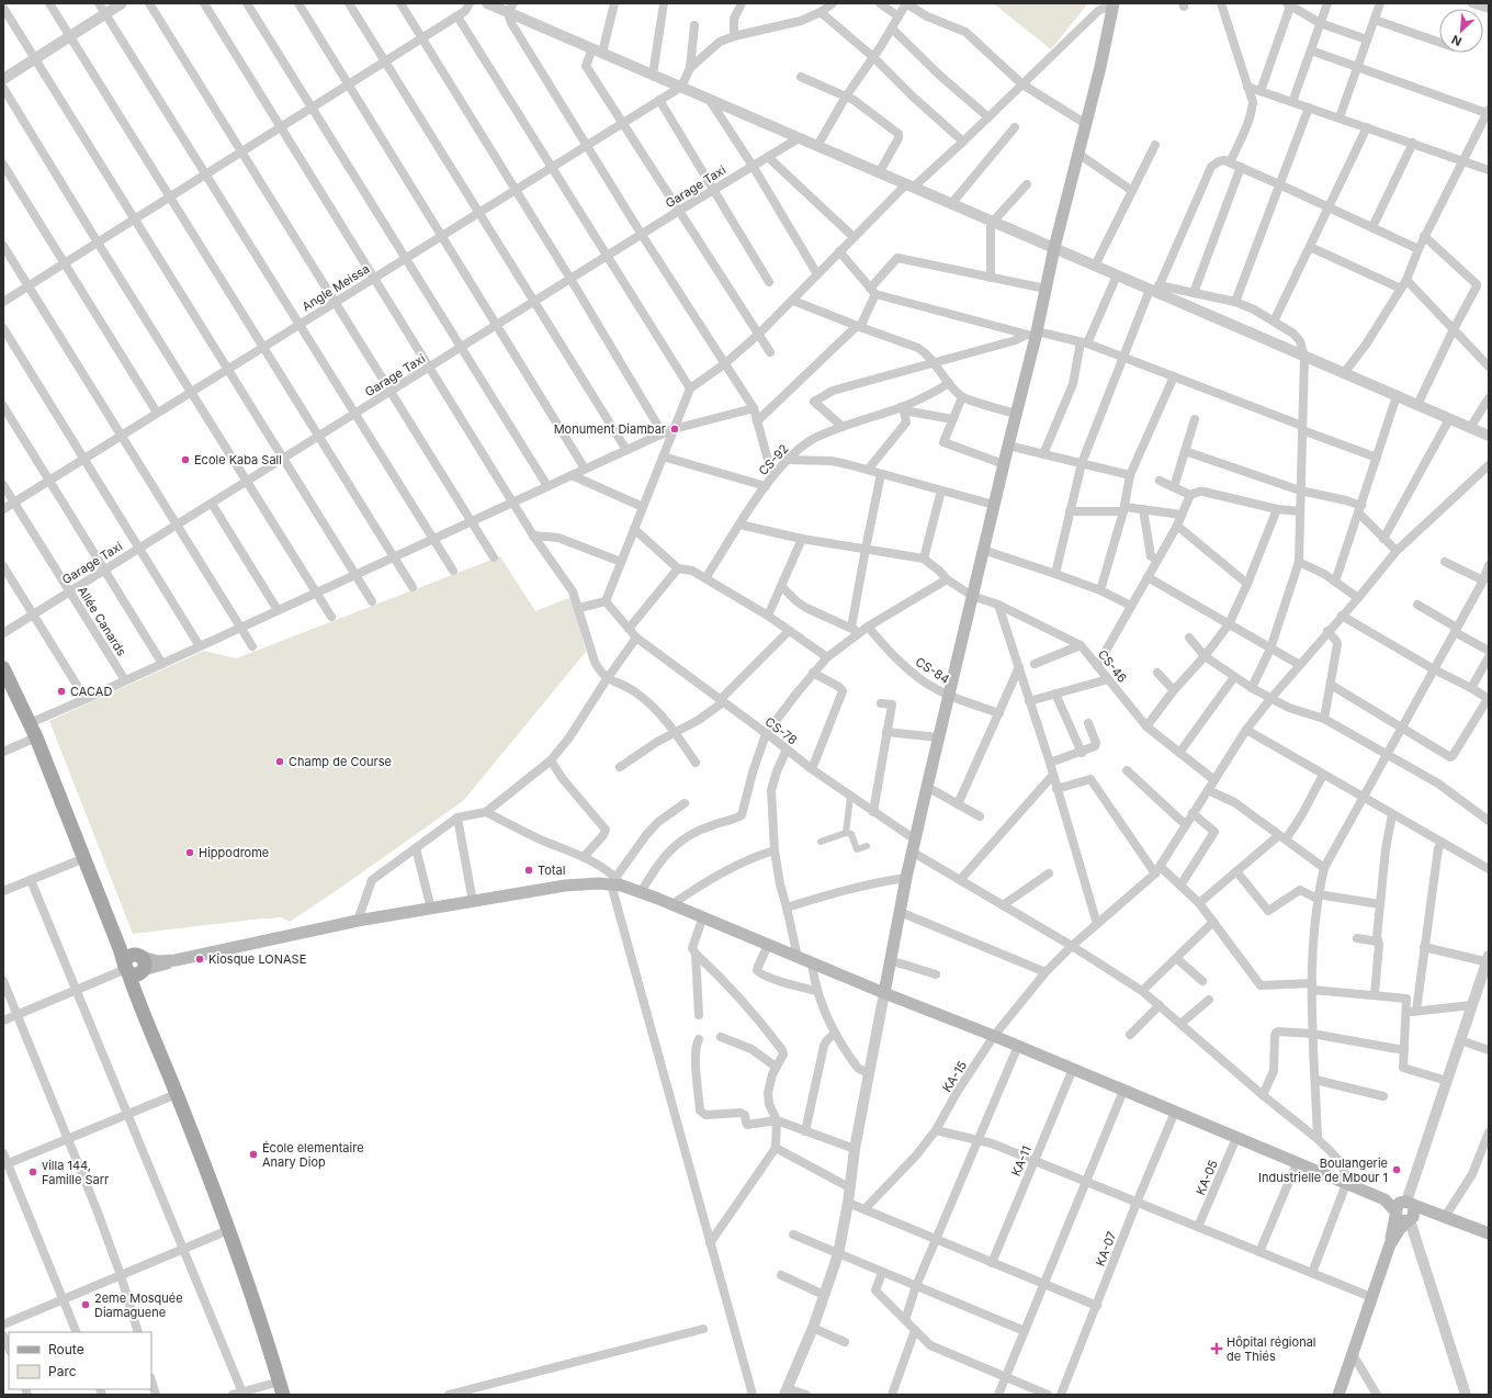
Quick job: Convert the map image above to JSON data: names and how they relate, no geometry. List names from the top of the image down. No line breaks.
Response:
{"streets":{"street":["Garage Taxi","Angle Meissa","CS-92","Allée Canards","CS-46","CS-84","CS-78","KA-15","KA-11","KA-05","KA-07"]},"crossings":[["Garage Taxi","Allée Canards"],["Angle Meissa","Allée Canards"],["CS-46","KA-15"],["CS-78","KA-15"]],"places":{"other":["Monument Diambar","Ecole Kaba Sall","CACAD","Champ de Course","Hippodrome","Total","Kiosque LONASE","École elementaire Anary Diop","Boulangerie Industrielle de Mbour 1","villa 144, Famille Sarr","2eme Mosquée Diamaguene"],"health":["Hôpital régional de Thiés"]},"legend":["Route","Parc"],"north":"bottom left"}
